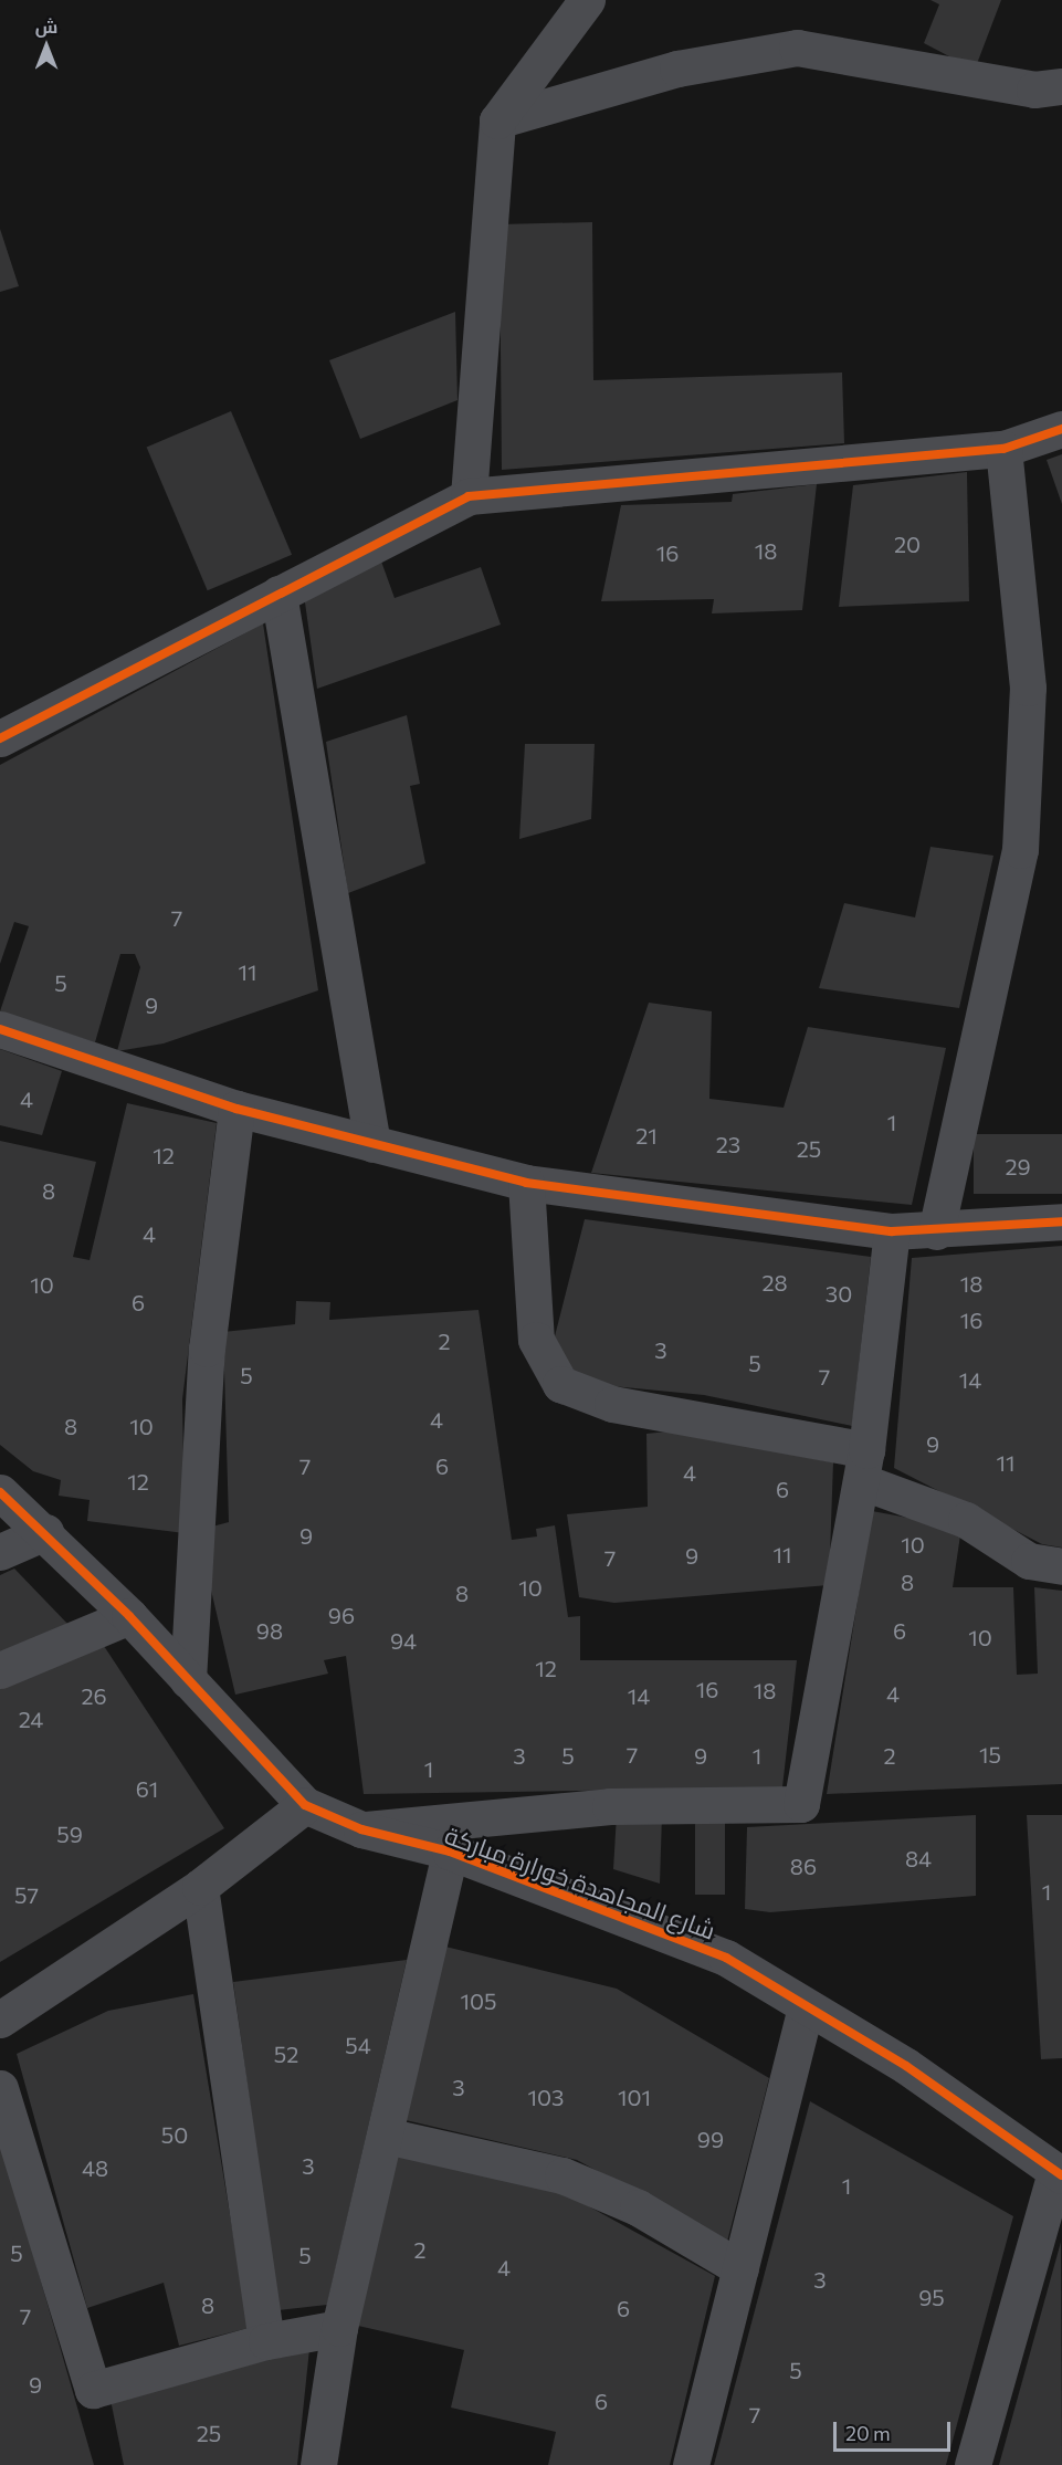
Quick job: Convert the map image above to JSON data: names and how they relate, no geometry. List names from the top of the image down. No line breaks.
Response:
{"streets":{"street":["شارع المجاهدة خورارة مباركة"]},"house_numbers":["20","18","16","7","11","5","9","4","1","21","23","25","12","29","8","4","28","18","10","30","6","16","2","3","5","5","7","14","4","8","10","9","11","7","6","4","12","6","9","10","11","9","7","8","10","8","96","98","6","10","94","12","16","18","4","26","14","24","7","15","3","5","9","1","2","1","61","59","84","86","1","57","105","54","52","3","103","101","50","99","3","48","1","2","5","5","4","3","95","8","6","7","5","9","6","7","25"],"scale_bar":"20 m","north":"top"}
